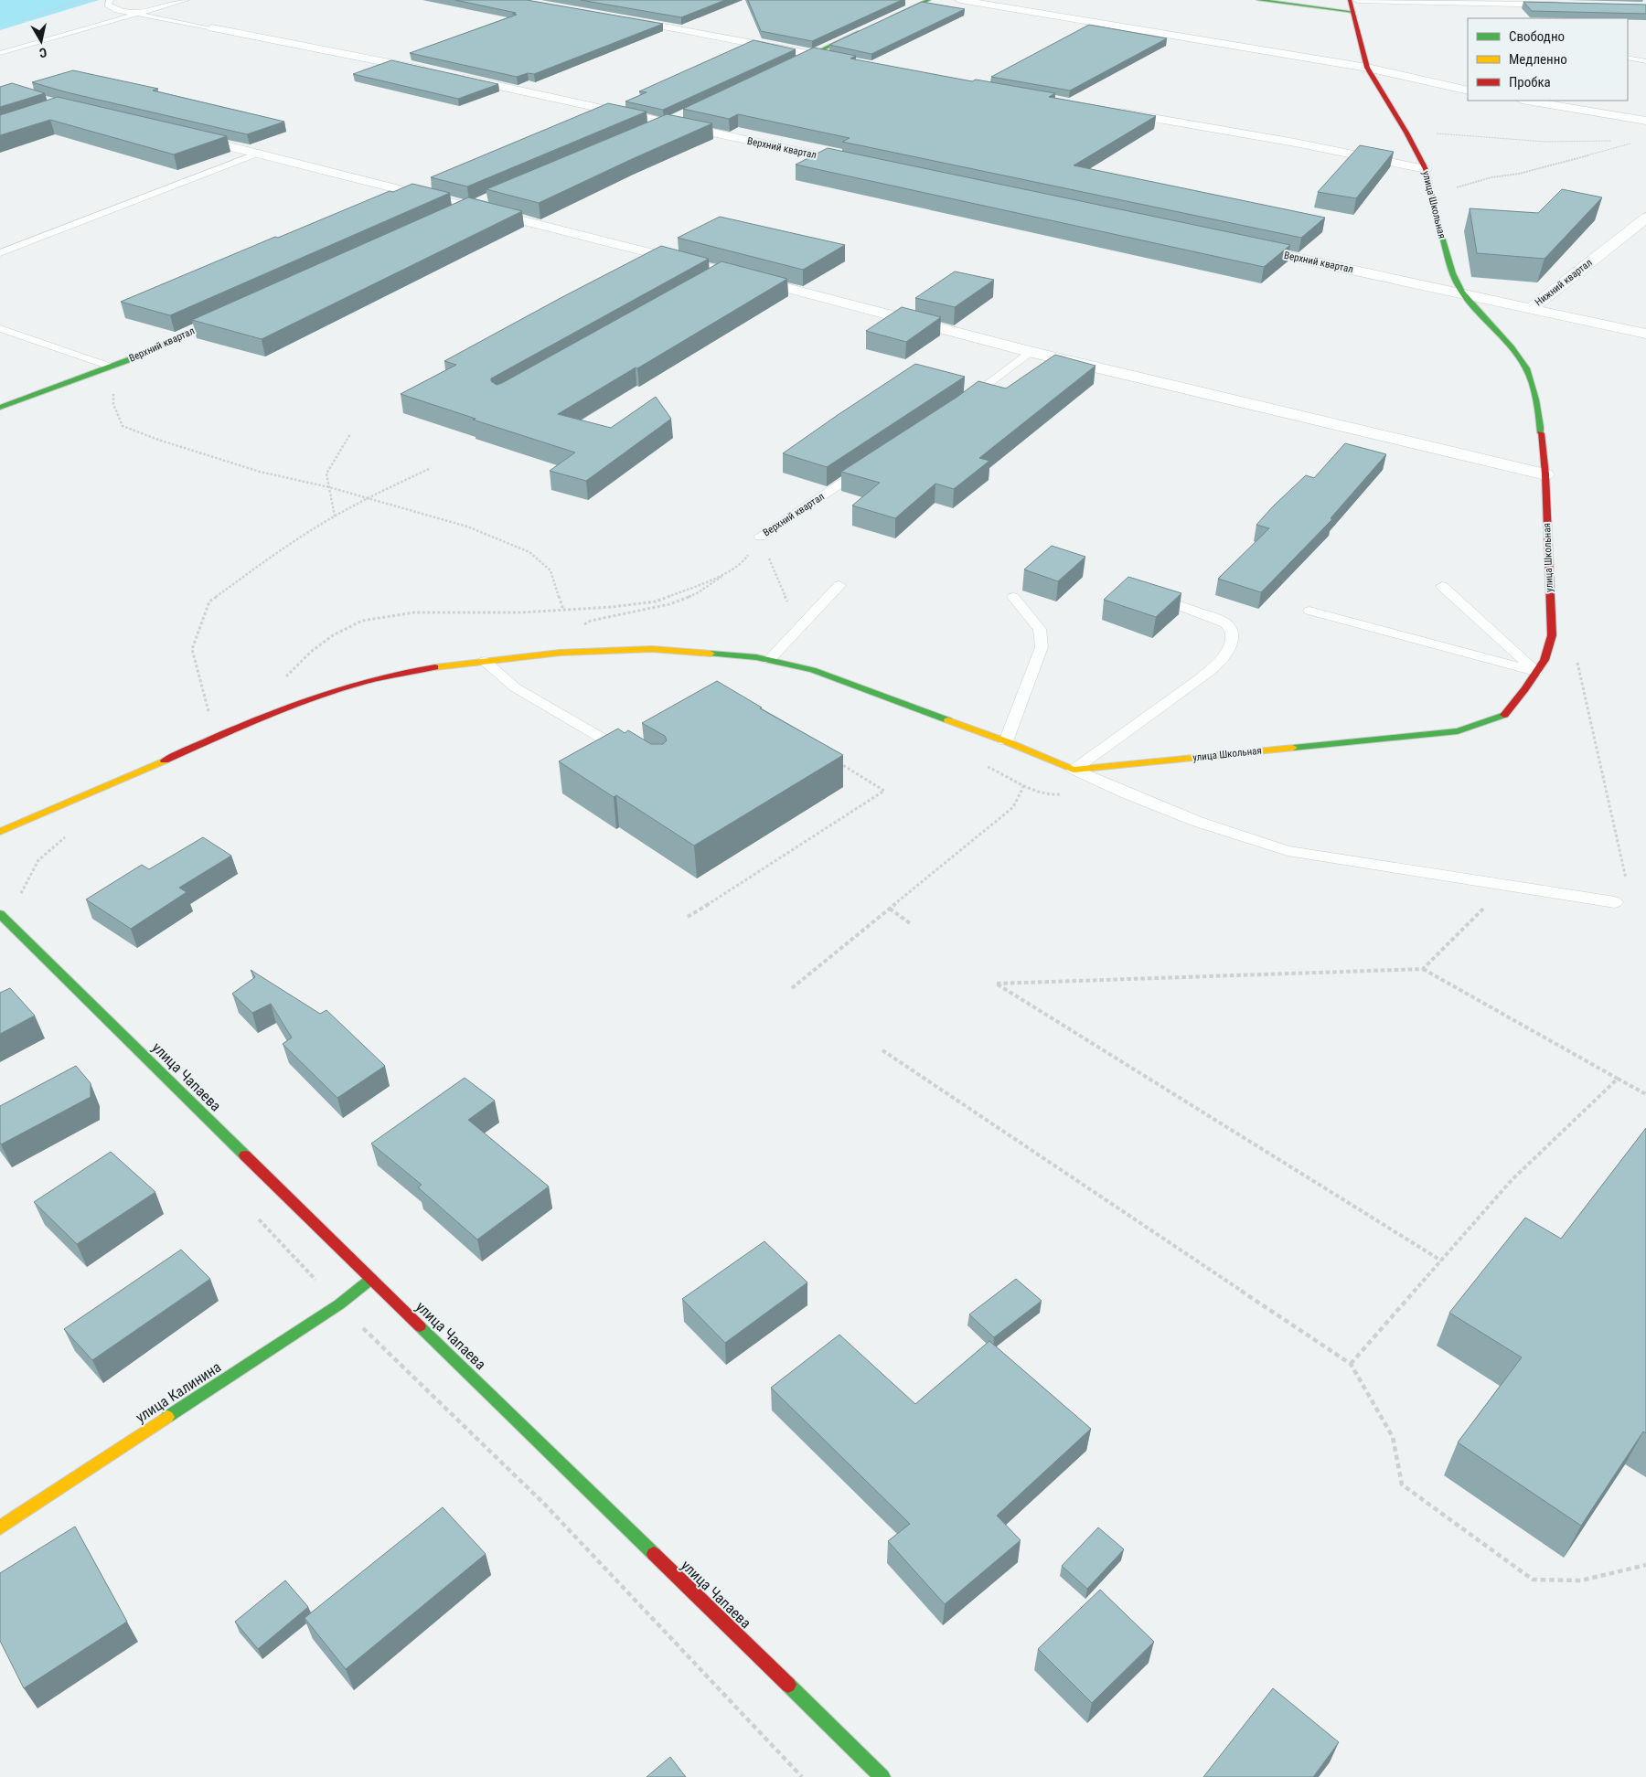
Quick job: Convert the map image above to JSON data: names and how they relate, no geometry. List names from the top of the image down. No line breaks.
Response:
{"streets":{"street":["Верхний квартал","улица Школьная","Нижний квартал","улица Чапаева","улица Калинина"]},"crossings":[["Верхний квартал","улица Школьная"],["Верхний квартал","Нижний квартал"],["улица Чапаева","улица Калинина"]],"legend":["Свободно","Медленно","Пробка"],"north":"bottom"}
